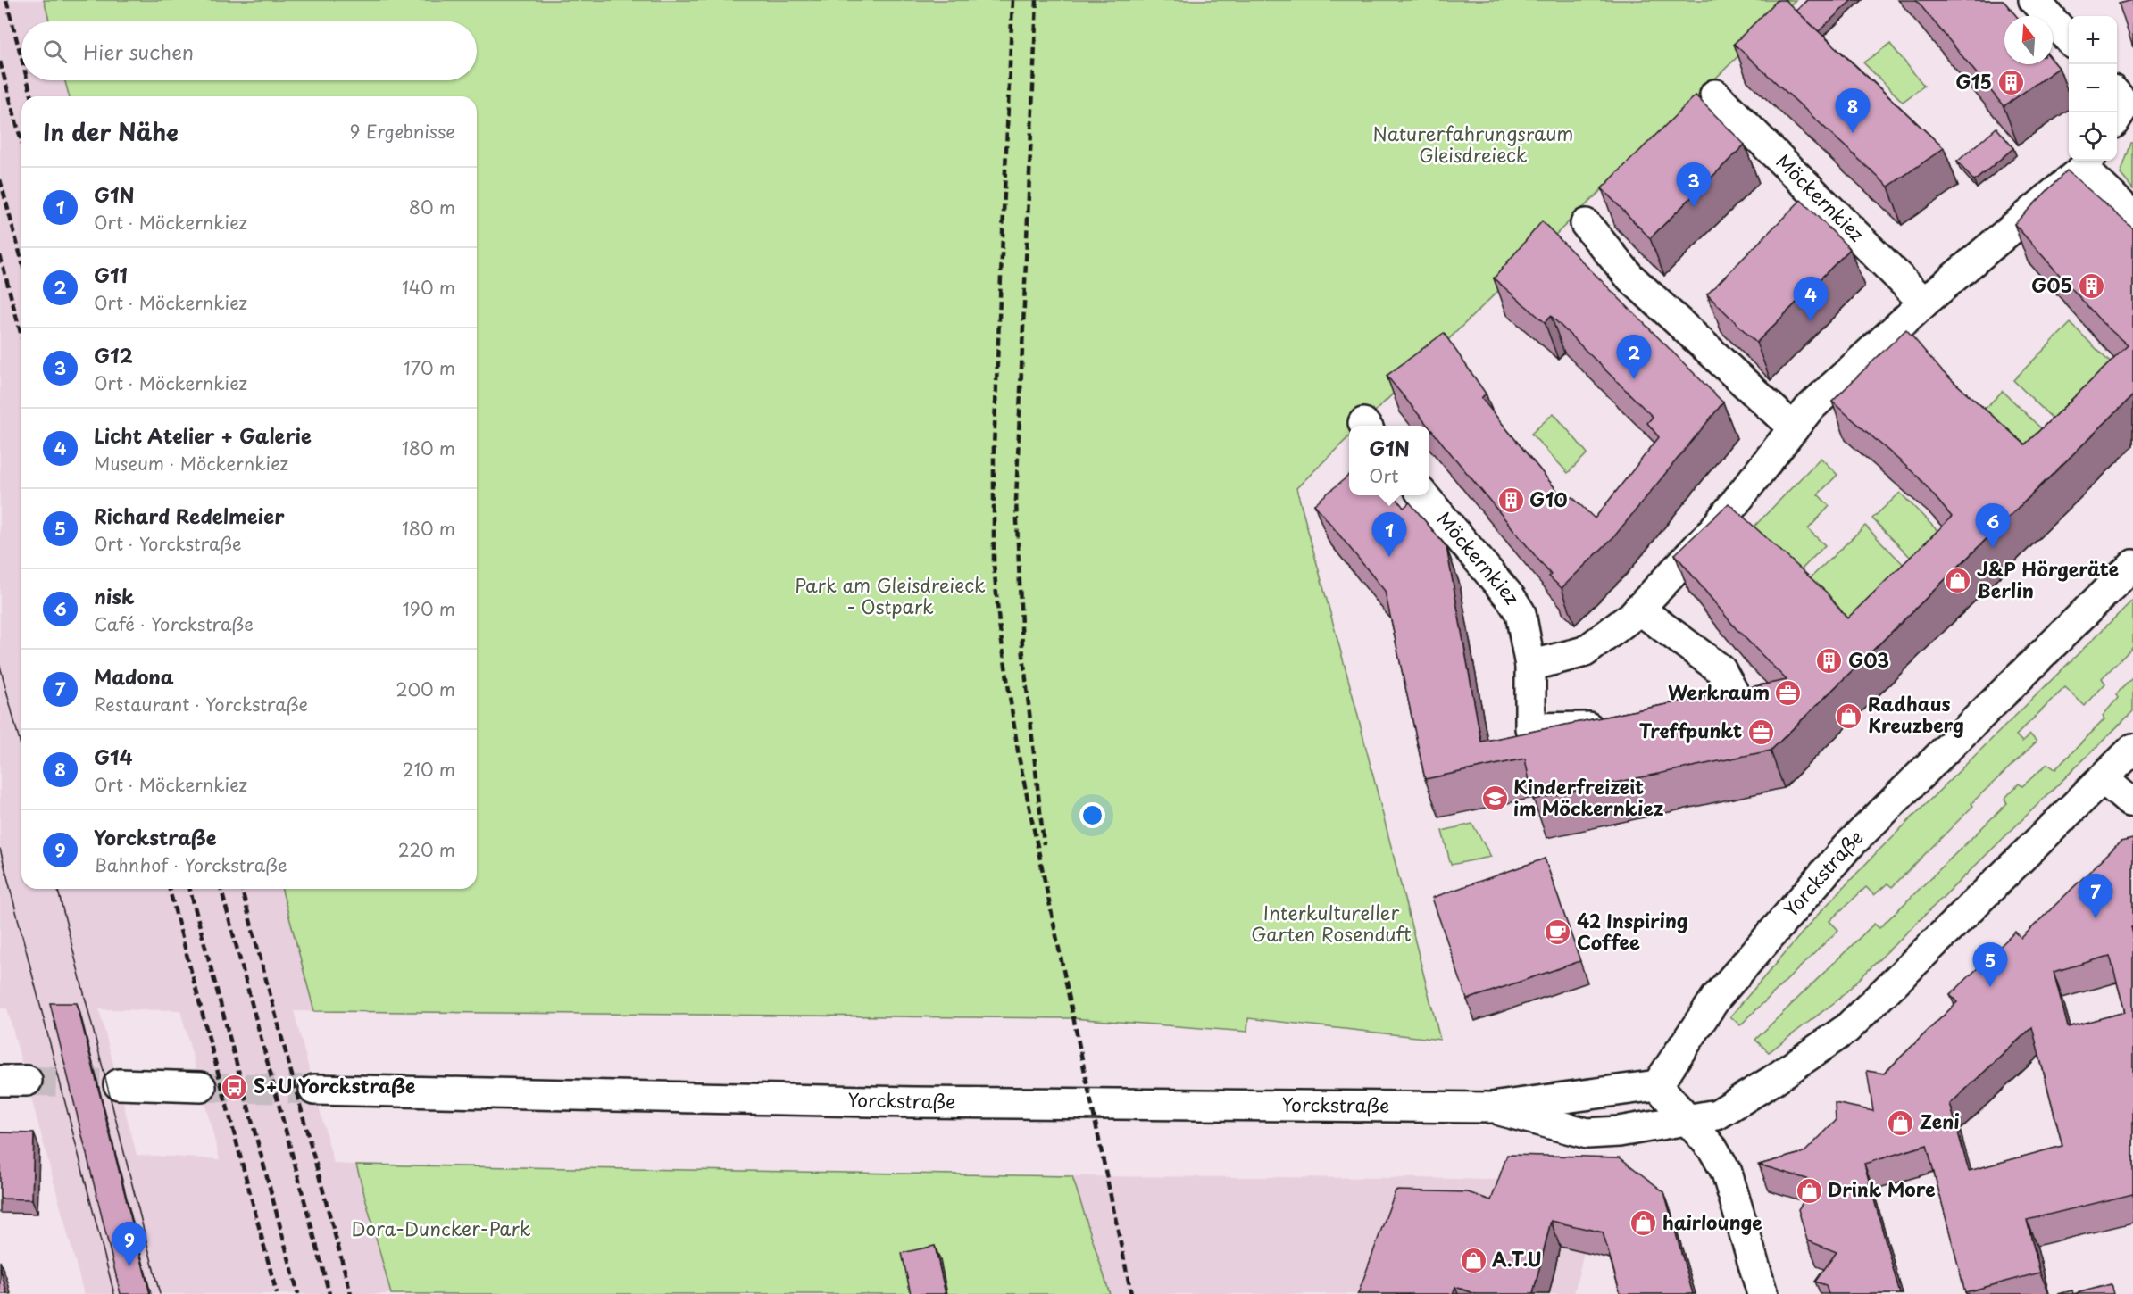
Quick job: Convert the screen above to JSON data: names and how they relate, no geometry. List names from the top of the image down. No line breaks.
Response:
{"streets":{"main road":["Möckernkiez","Yorckstraße"]},"parks":["Naturerfahrungsraum Gleisdreieck","Park am Gleisdreieck - Ostpark","Interkultureller Garten Rosenduft","Dora-Duncker-Park"],"places":{"building":["G15","G05","G10","G03"],"shop":["J&P Hörgeräte Berlin","Radhaus Kreuzberg","Zeni","Drink More","hairlounge","A.T.U"],"office":["Werkraum","Treffpunkt"],"school or university":["Kinderfreizeit im Möckernkiez"],"cafe":["42 Inspiring Coffee"],"bus stop":["S+U Yorckstraße"]},"north":"top","page":{"map_buttons":["+","−"],"search":"Hier suchen","pins":["8","3","4","2","6","1","7","5","9"],"heading":["In der Nähe","9 Ergebnisse"],"list":[{"mark":"1","name":"G1N","note":"Ort · Möckernkiez","value":"80 m"},{"mark":"2","name":"G11","note":"Ort · Möckernkiez","value":"140 m"},{"mark":"3","name":"G12","note":"Ort · Möckernkiez","value":"170 m"},{"mark":"4","name":"Licht Atelier + Galerie","note":"Museum · Möckernkiez","value":"180 m"},{"mark":"5","name":"Richard Redelmeier","note":"Ort · Yorckstraße","value":"180 m"},{"mark":"6","name":"nisk","note":"Café · Yorckstraße","value":"190 m"},{"mark":"7","name":"Madona","note":"Restaurant · Yorckstraße","value":"200 m"},{"mark":"8","name":"G14","note":"Ort · Möckernkiez","value":"210 m"},{"mark":"9","name":"Yorckstraße","note":"Bahnhof · Yorckstraße","value":"220 m"}],"popup":["G1N","Ort"]}}
